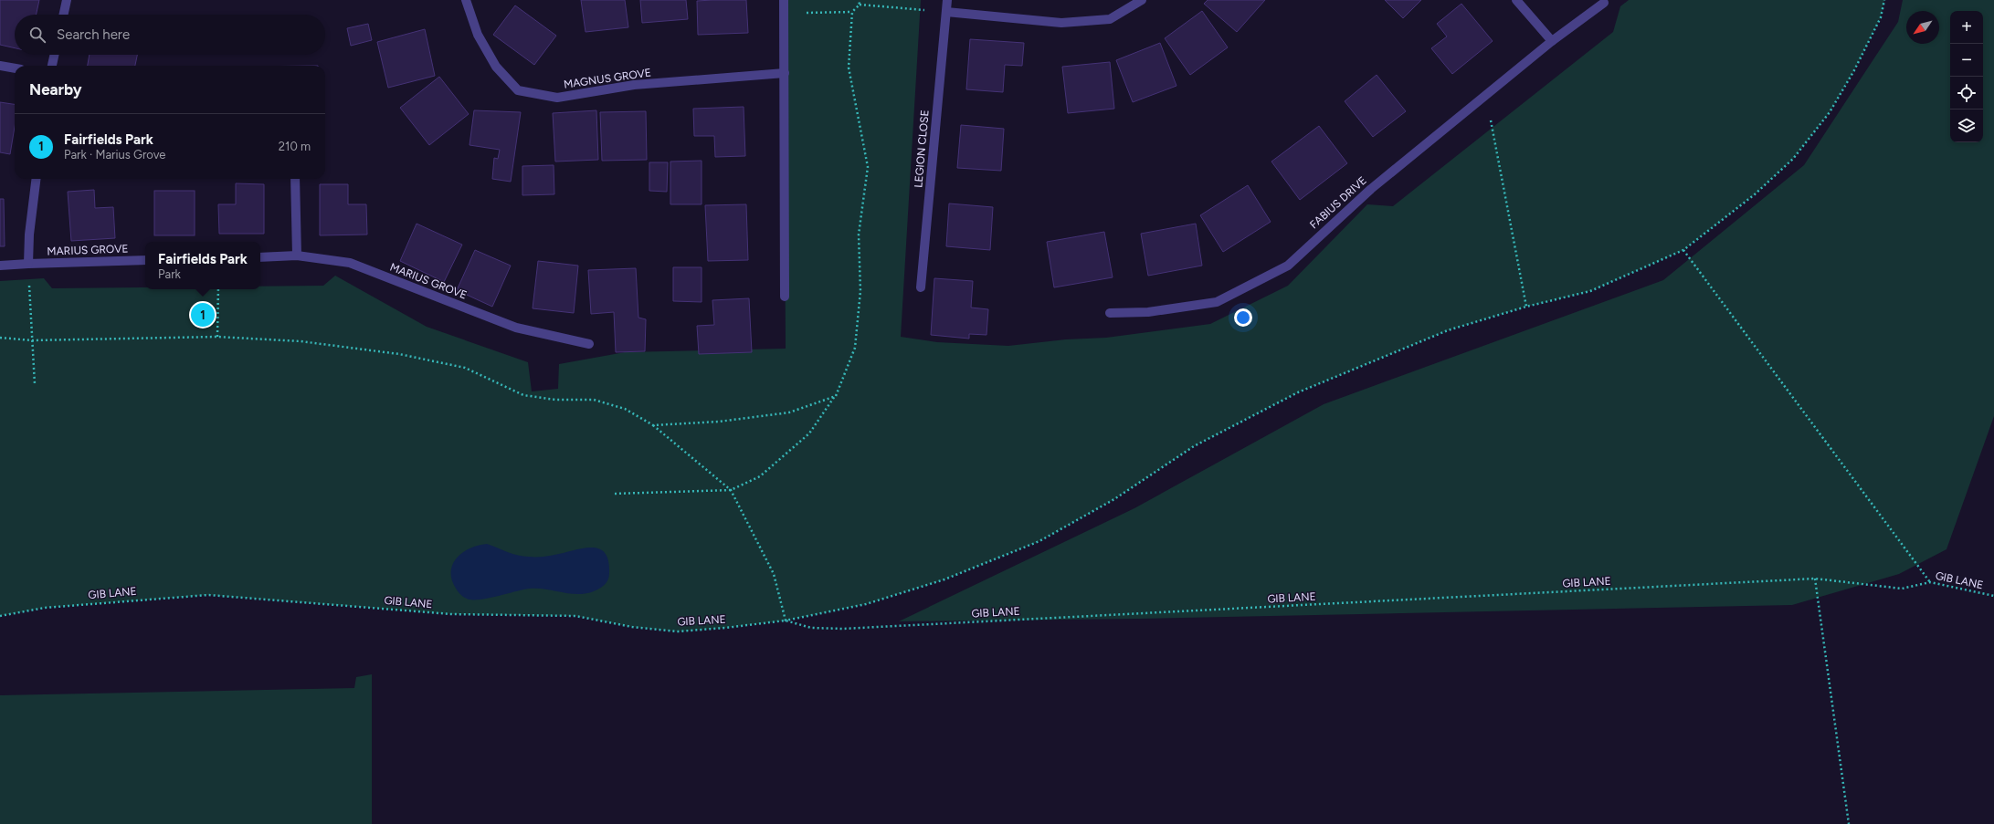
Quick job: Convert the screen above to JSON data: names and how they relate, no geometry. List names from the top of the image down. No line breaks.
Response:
{"streets":{"street":["MAGNUS GROVE","LEGION CLOSE","FABIUS DRIVE","MARIUS GROVE"],"path":["GIB LANE"]},"north":"bottom left","page":{"map_buttons":["+","−"],"search":"Search here","heading":"Nearby","list":[{"mark":"1","name":"Fairfields Park","note":"Park · Marius Grove","value":"210 m"}],"popup":["Fairfields Park","Park"],"pins":"1"}}
